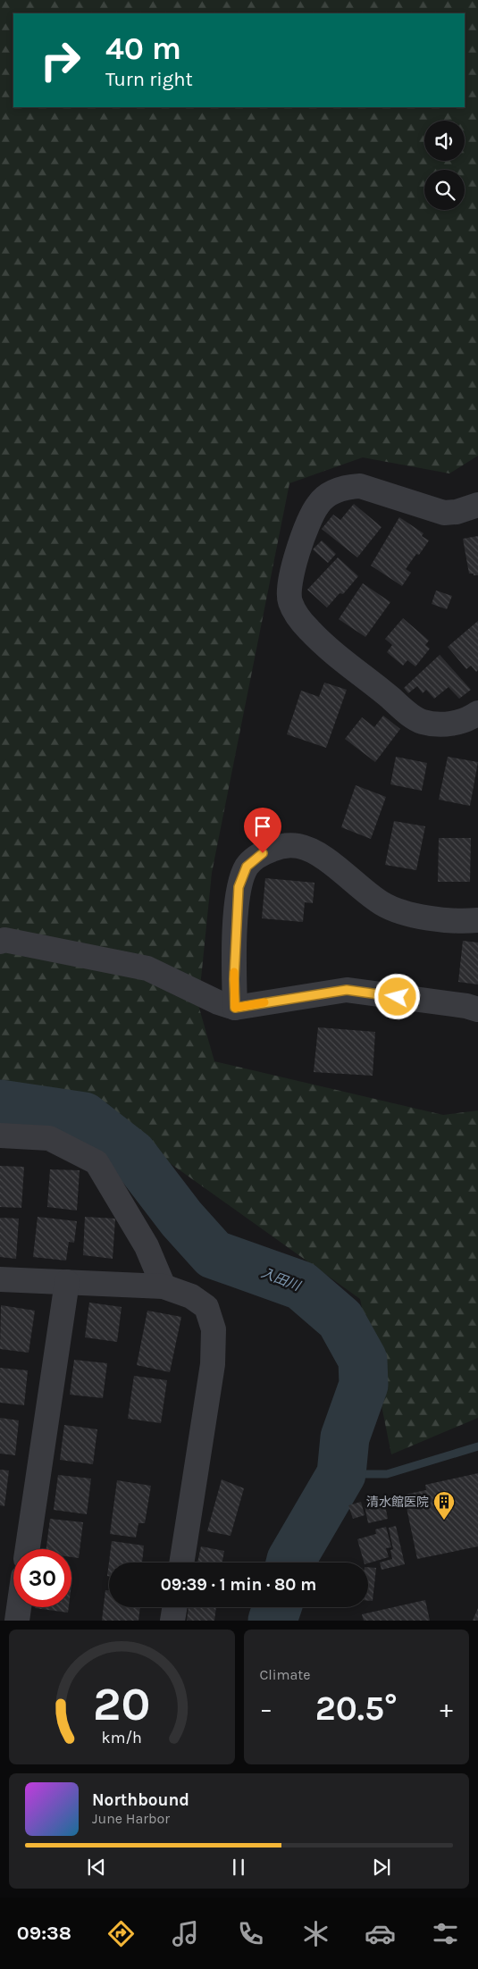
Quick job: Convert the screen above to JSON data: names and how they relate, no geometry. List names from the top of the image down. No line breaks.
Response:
{"water":["入田川"],"places":{"building":["清水館医院"]},"page":{"turn":["40 m","Turn right"],"limit":"30","trip":"09:39 · 1 min · 80 m","tile":"Climate","heat":["−","20.5°","+"],"song":["Northbound","June Harbor"],"tabs":"09:38","gauge":["20","km/h"]}}
